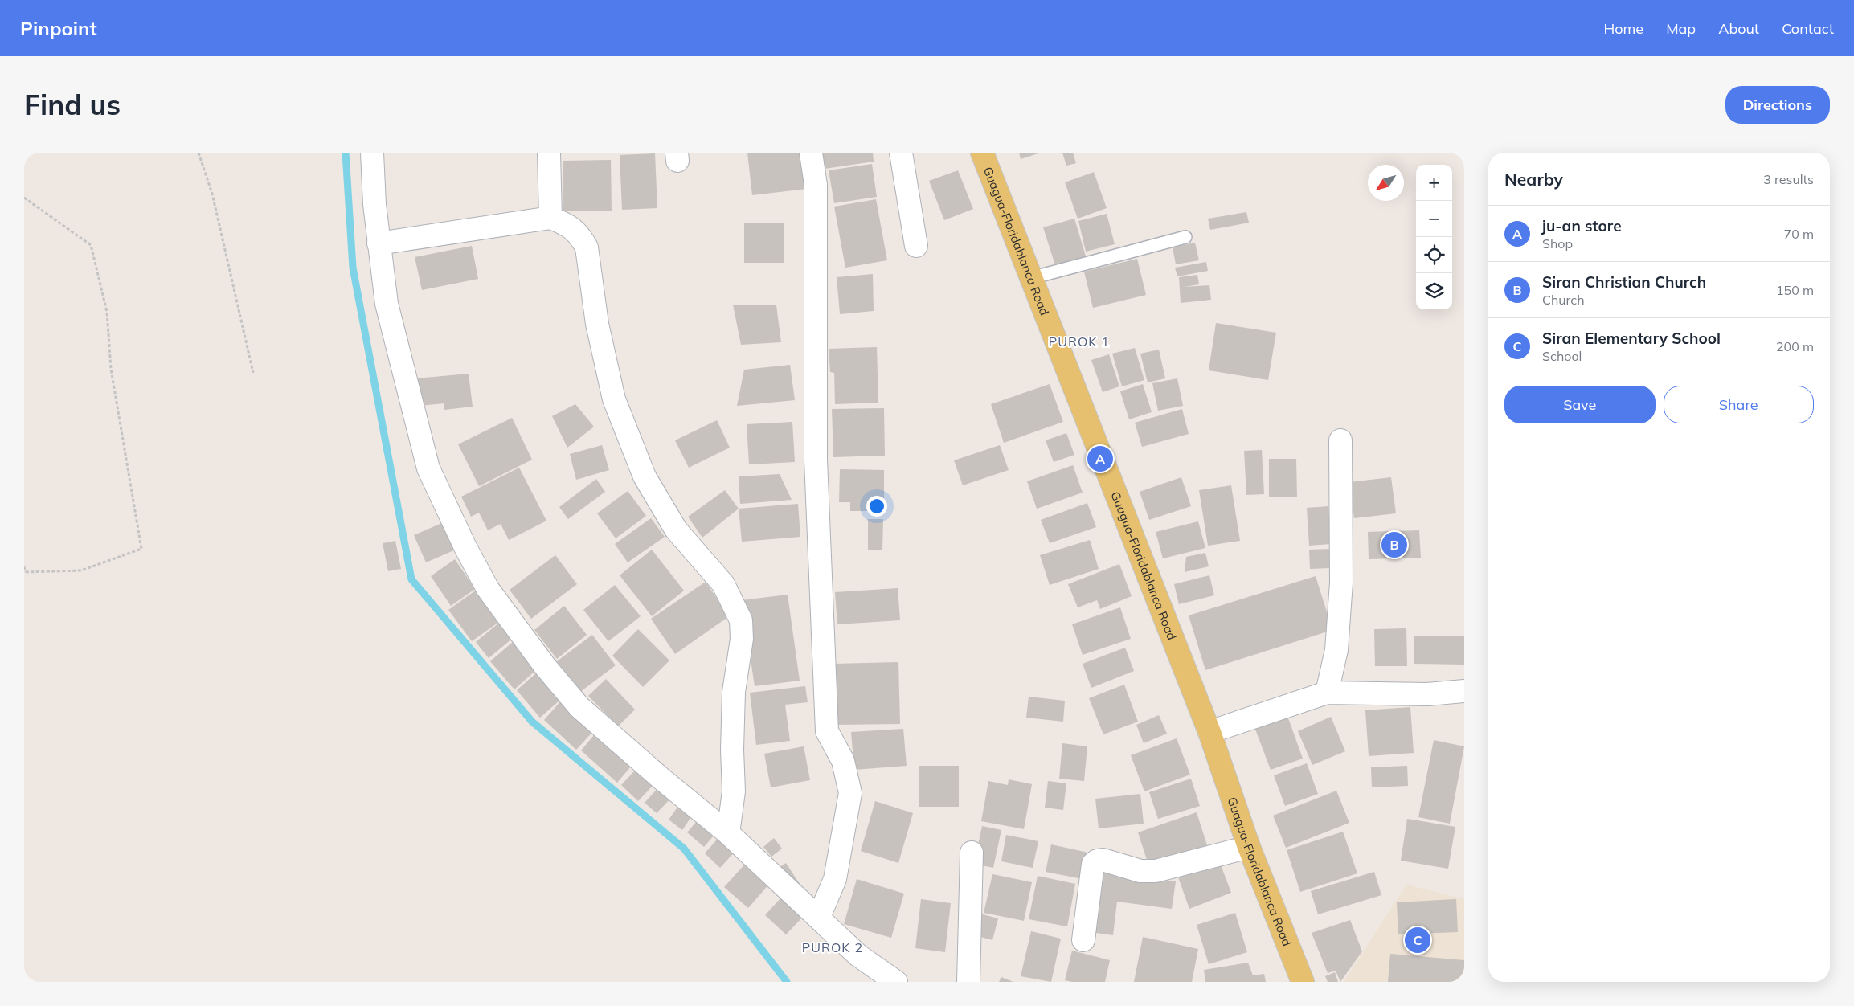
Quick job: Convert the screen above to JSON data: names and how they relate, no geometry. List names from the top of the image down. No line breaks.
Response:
{"streets":{"main road":["Guagua-Floridablanca Road"]},"districts":["PUROK 1","PUROK 2"],"north":"bottom left","page":{"header":"Pinpoint","nav":["Home","Map","About","Contact"],"buttons":["Directions",["Save","Share"]],"title":"Find us","heading":["Nearby","3 results"],"map_buttons":["+","−"],"list":[{"mark":"A","name":"ju-an store","note":"Shop","value":"70 m"},{"mark":"B","name":"Siran Christian Church","note":"Church","value":"150 m"},{"mark":"C","name":"Siran Elementary School","note":"School","value":"200 m"}],"pins":["A","B","C"]}}
